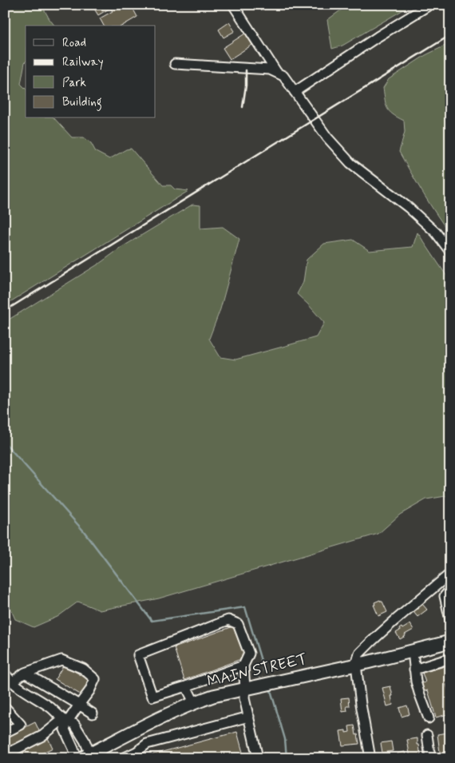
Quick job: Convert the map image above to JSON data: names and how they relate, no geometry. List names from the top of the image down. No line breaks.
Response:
{"streets":{"main road":["MAIN STREET"]},"legend":["Road","Railway","Park","Building"]}
